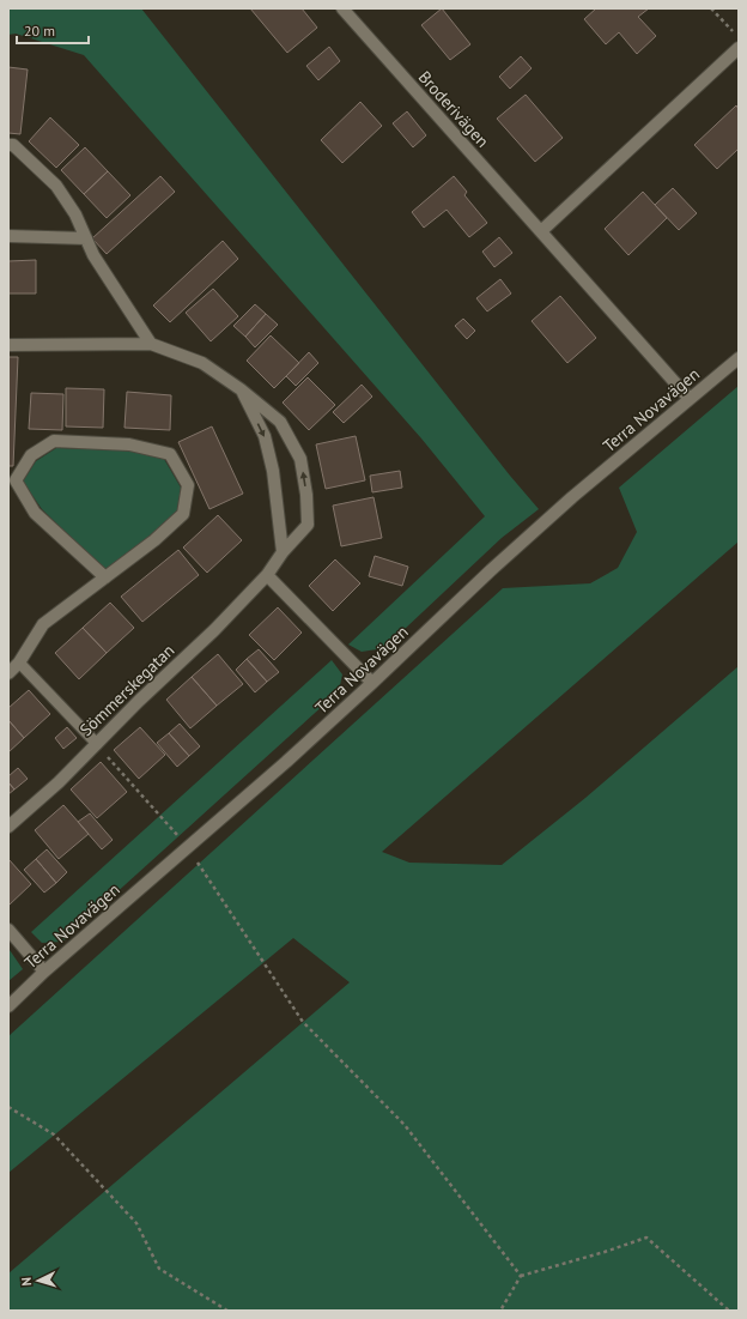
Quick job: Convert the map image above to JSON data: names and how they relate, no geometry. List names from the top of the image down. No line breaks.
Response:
{"streets":{"street":["Broderivägen","Terra Novavägen","Sömmerskegatan"]},"crossings":[["Broderivägen","Terra Novavägen"]],"scale_bar":"20 m","north":"left"}
